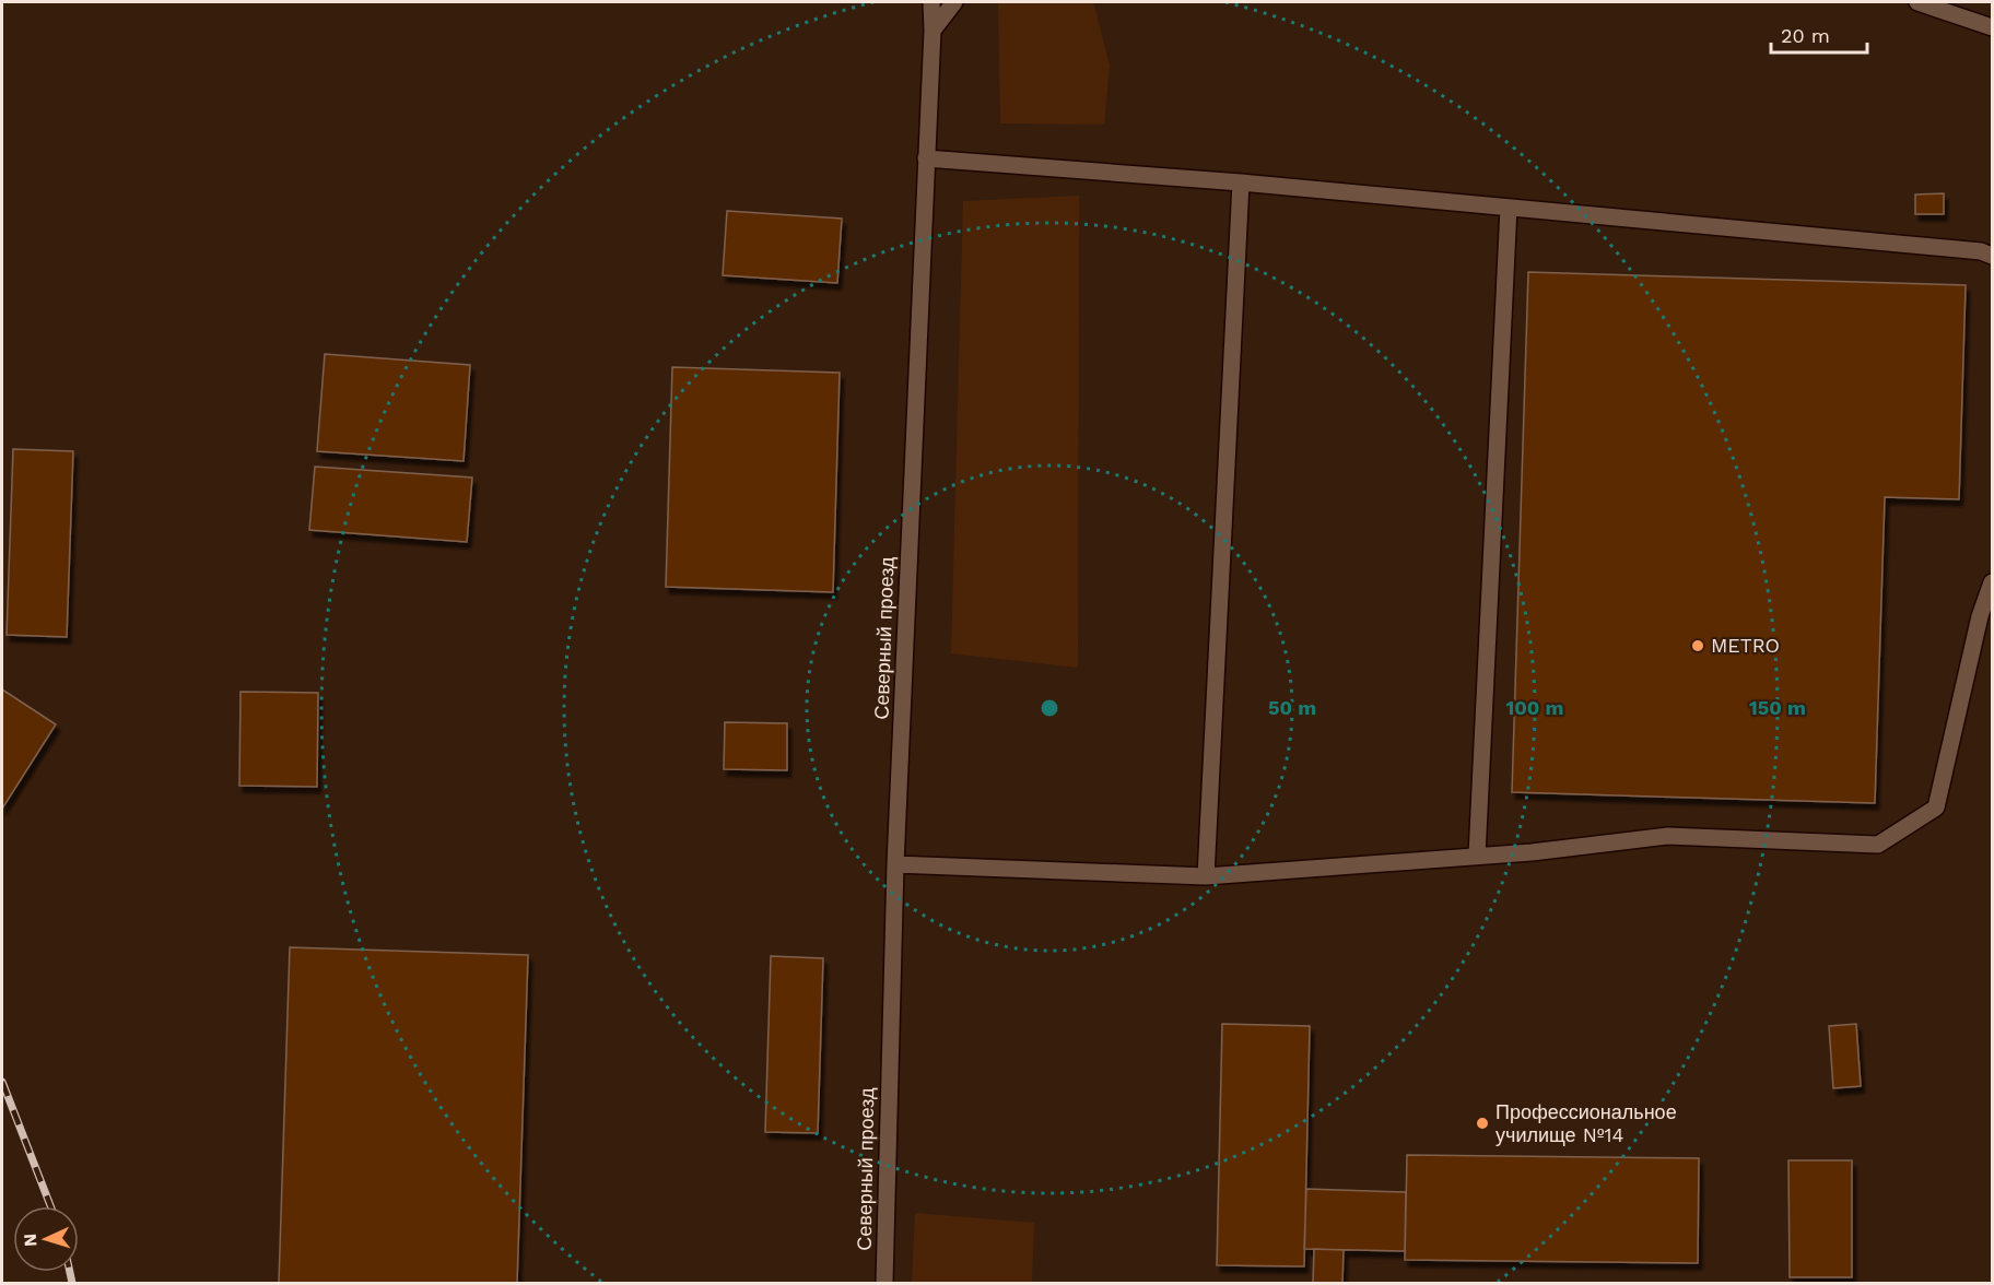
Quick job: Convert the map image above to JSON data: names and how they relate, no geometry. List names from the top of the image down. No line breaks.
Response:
{"streets":{"street":["Северный проезд"]},"places":["METRO","Профессиональное училище №14"],"scale_bar":"20 m","north":"left","rings":["50 m","100 m","150 m"]}
